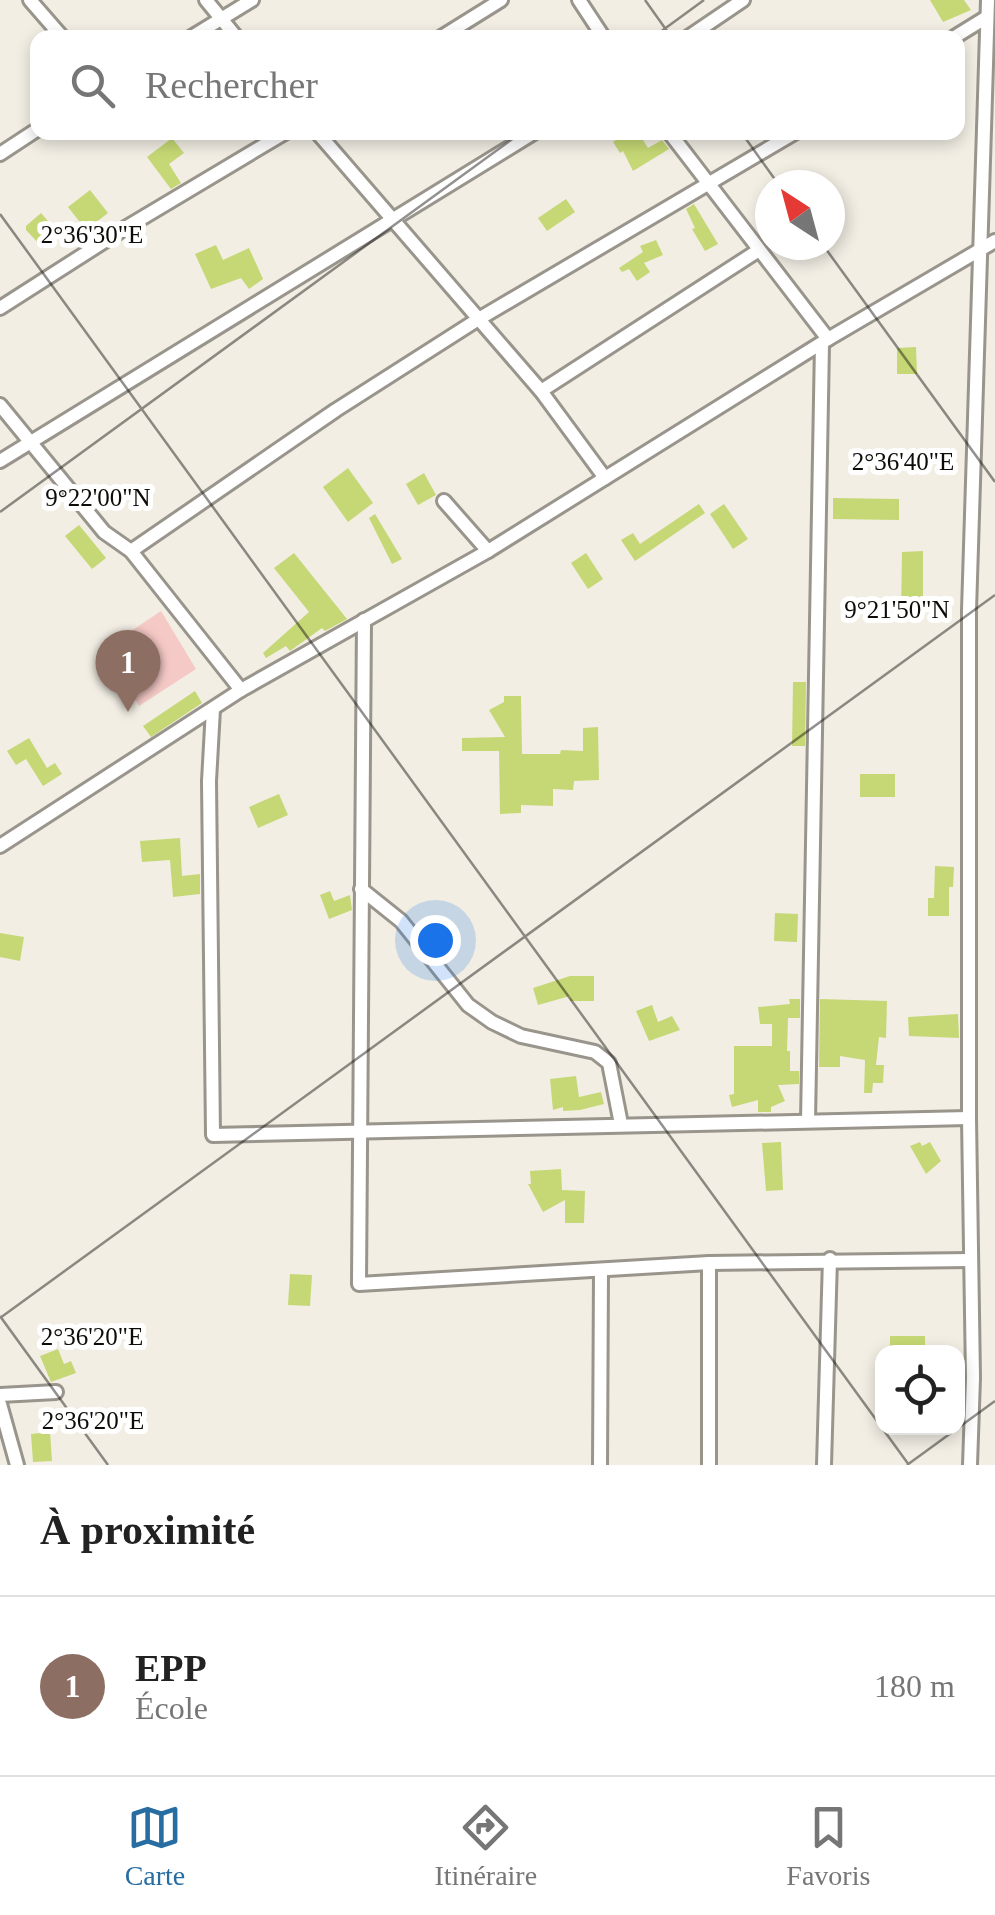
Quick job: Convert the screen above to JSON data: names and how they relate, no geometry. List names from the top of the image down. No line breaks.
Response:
{"north":"top left","page":{"search":"Rechercher","pins":"1","heading":"À proximité","list":[{"mark":"1","name":"EPP","note":"École","value":"180 m"}],"nav":["Carte","Itinéraire","Favoris"]},"coordinates":["2°36'30\"E","2°36'40\"E","9°22'00\"N","9°21'50\"N","2°36'20\"E"]}
